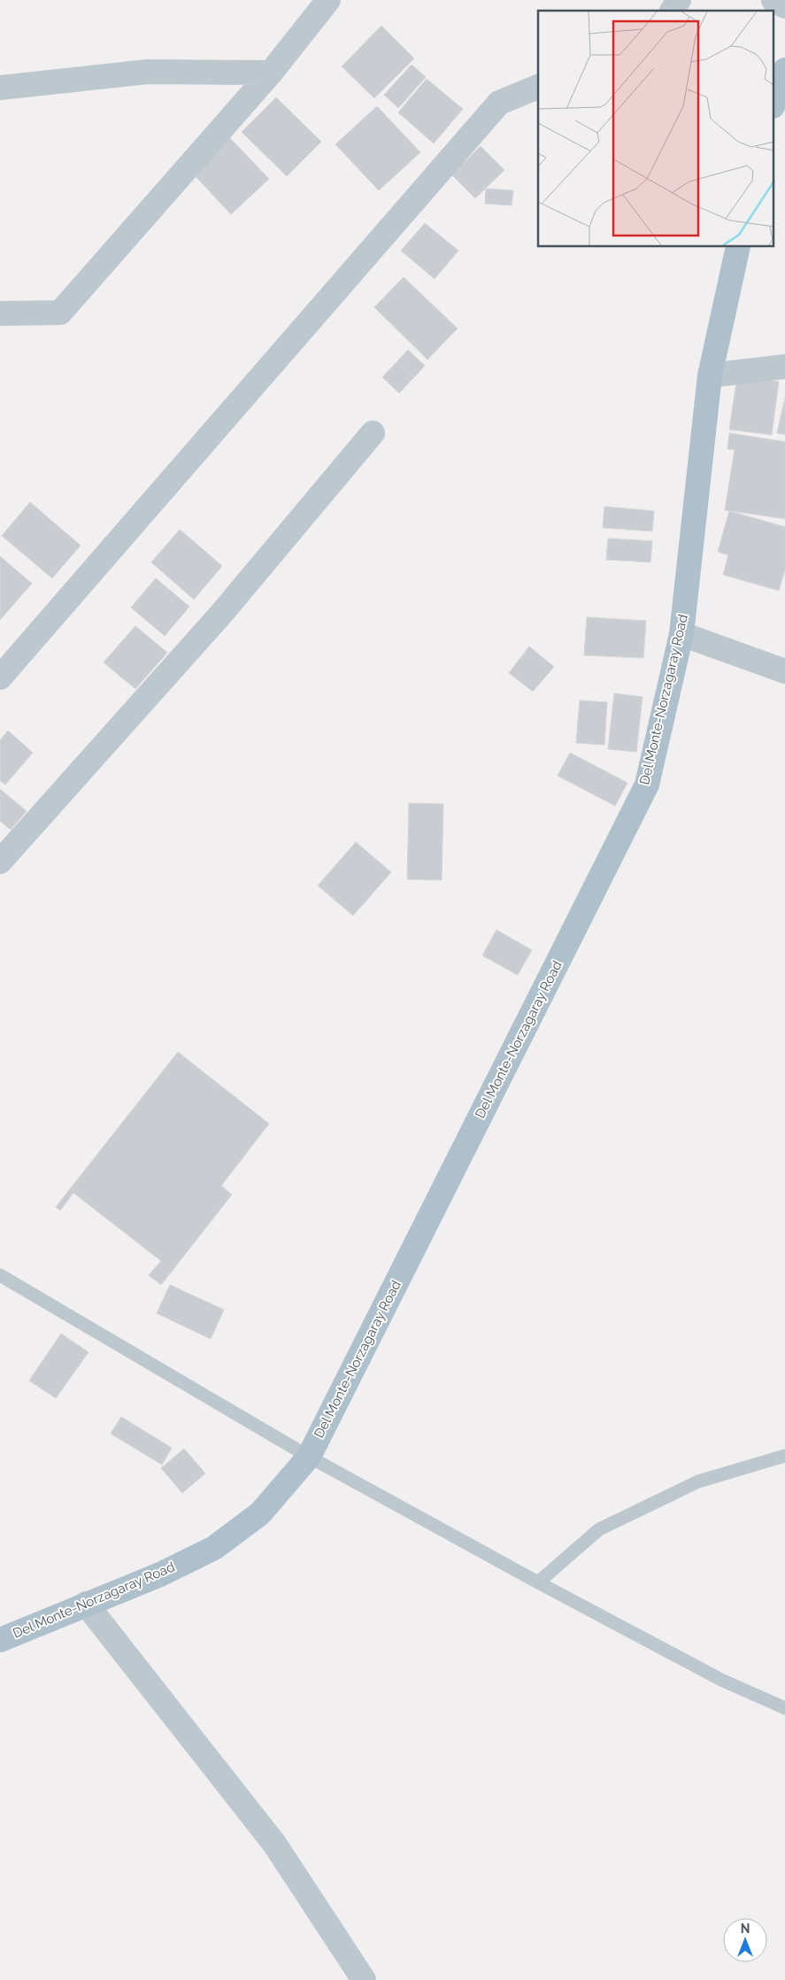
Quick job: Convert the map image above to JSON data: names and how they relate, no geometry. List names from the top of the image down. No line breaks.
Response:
{"streets":{"main road":["Del Monte-Norzagaray Road"]},"north":"top"}
